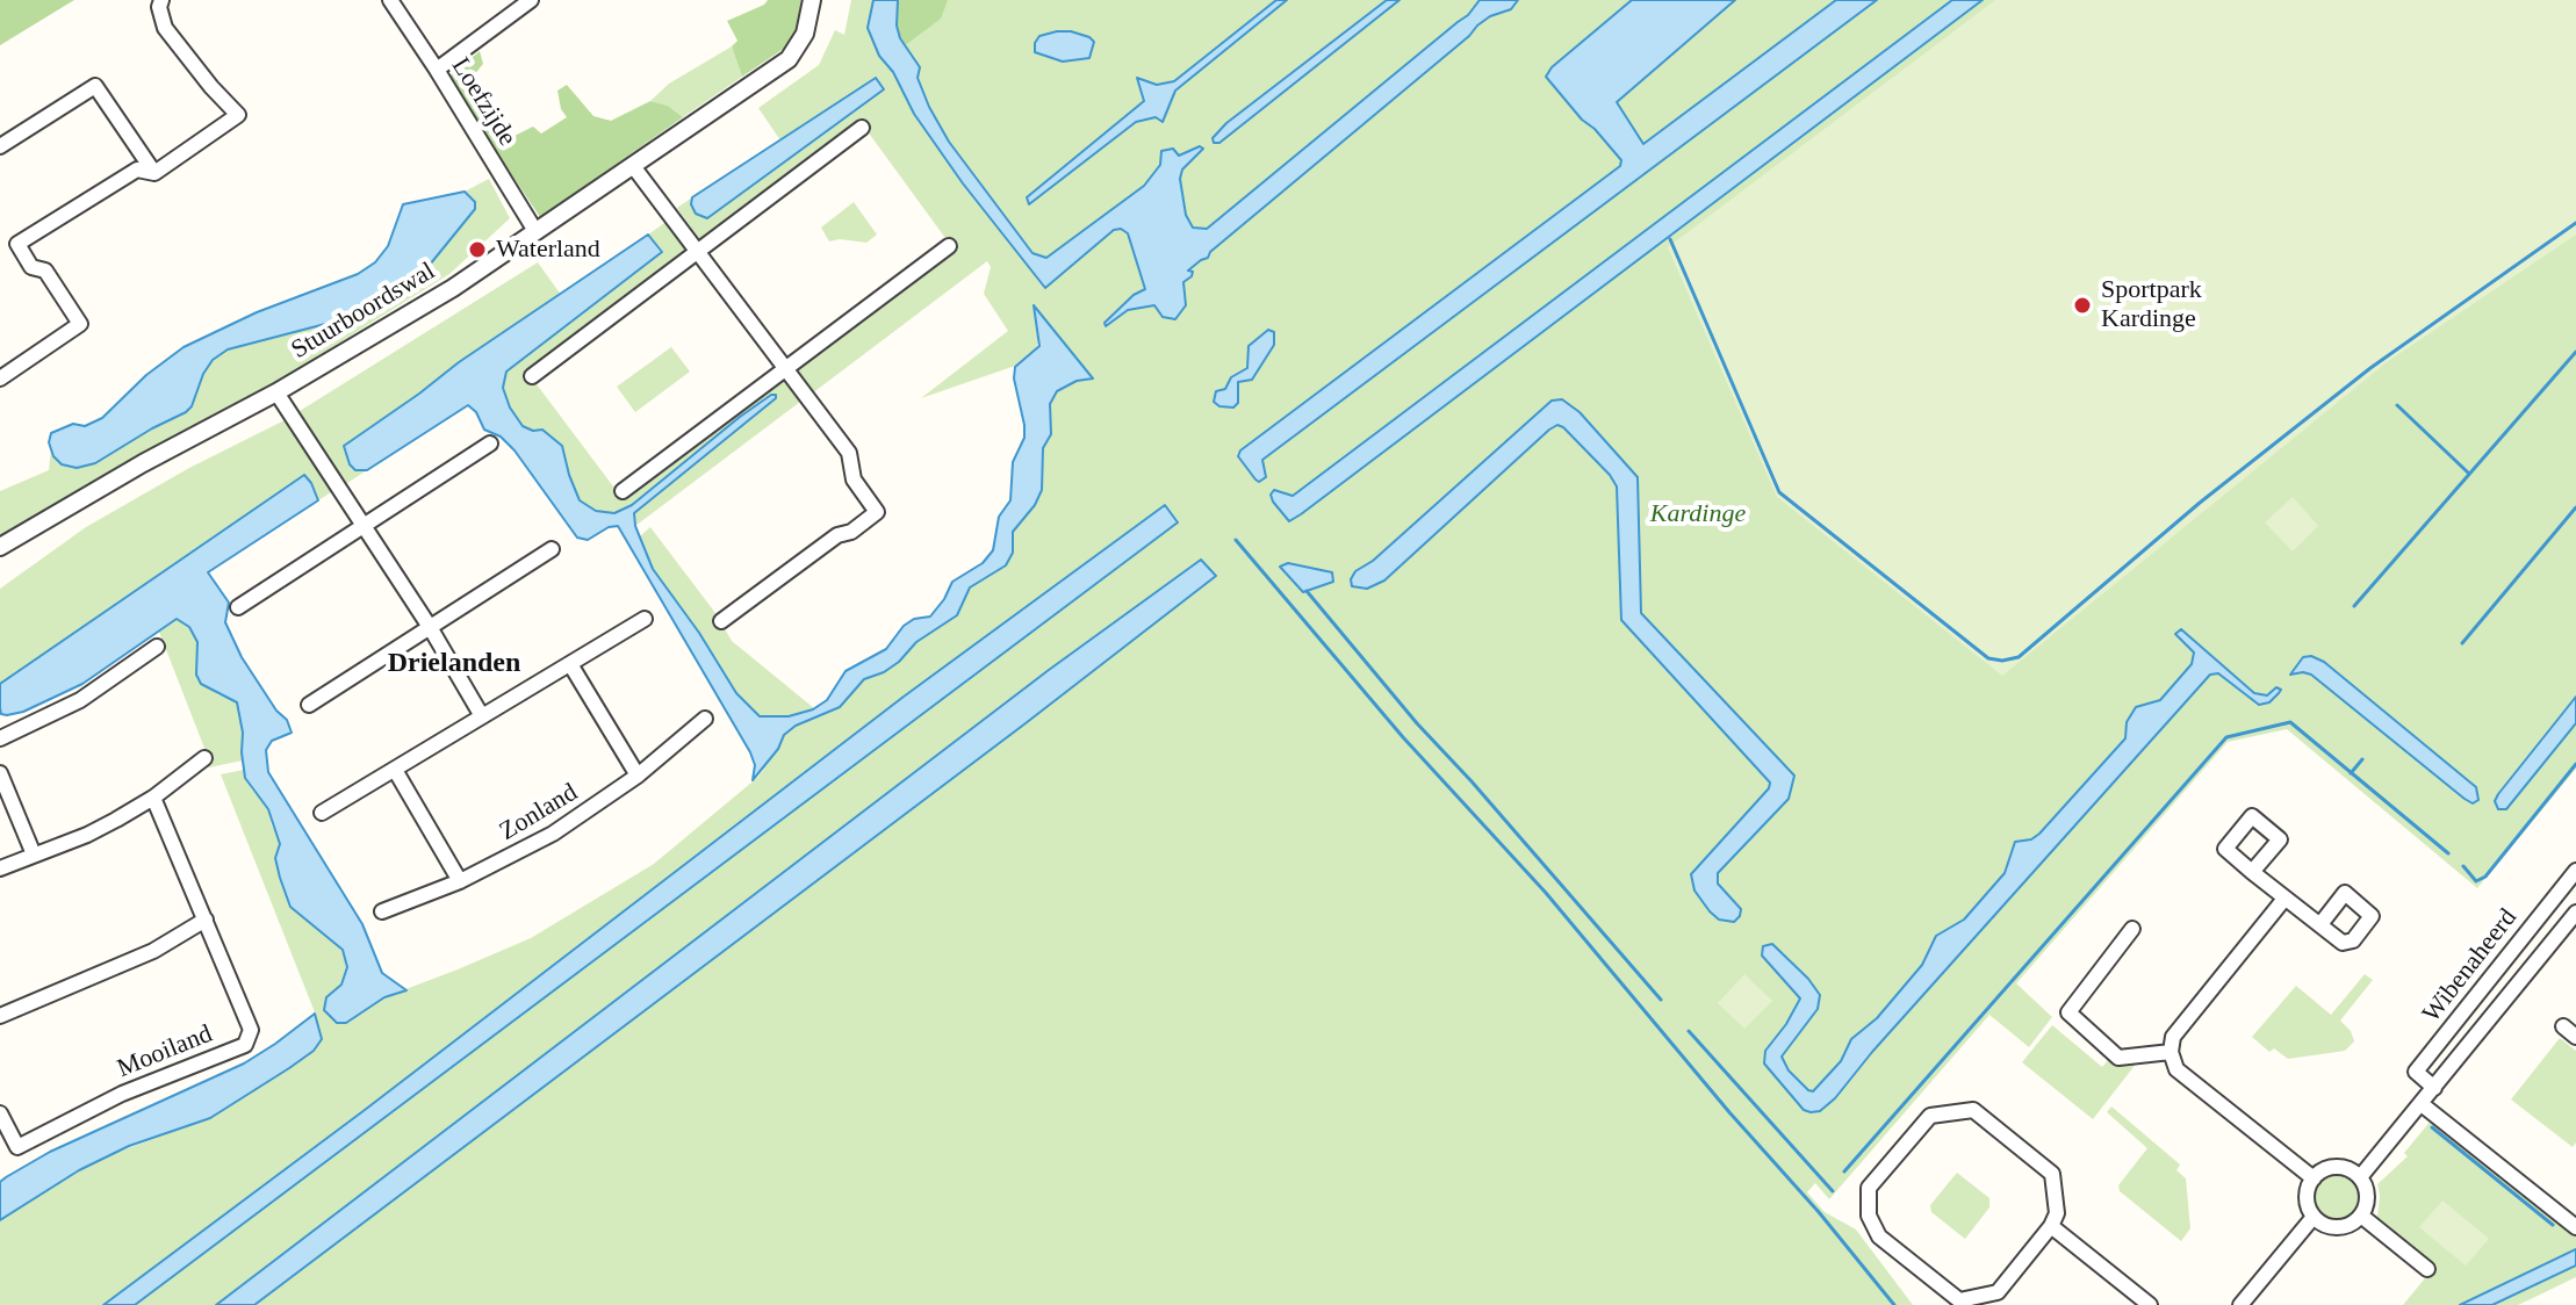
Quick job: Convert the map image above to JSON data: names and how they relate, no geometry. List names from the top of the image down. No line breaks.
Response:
{"streets":{"street":["Loefzijde","Stuurboordswal","Zonland","Wibenaheerd","Mooiland"]},"crossings":[["Loefzijde","Stuurboordswal"]],"districts":["Drielanden"],"parks":["Kardinge"],"places":["Waterland","Sportpark Kardinge"]}
